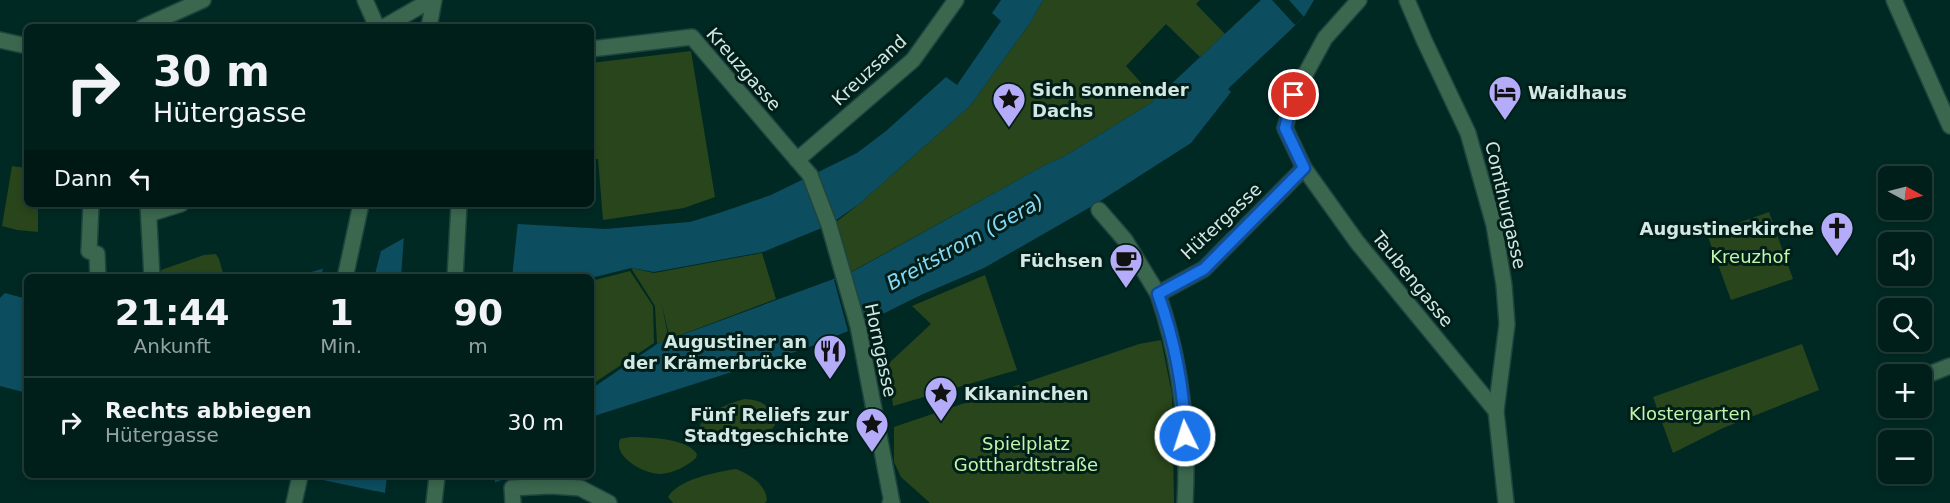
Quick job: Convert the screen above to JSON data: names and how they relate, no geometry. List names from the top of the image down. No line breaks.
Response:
{"streets":{"street":["Kreuzgasse","Kreuzsand","Comthurgasse","Hütergasse","Taubengasse","Horngasse"]},"crossings":[["Kreuzgasse","Kreuzsand"],["Kreuzgasse","Horngasse"],["Comthurgasse","Taubengasse"],["Hütergasse","Taubengasse"]],"water":["Breitstrom (Gera)"],"parks":["Kreuzhof","Klostergarten","Spielplatz Gotthardtstraße"],"places":{"hotel":["Waidhaus"],"place":["Sich sonnender Dachs","Kikaninchen","Fünf Reliefs zur Stadtgeschichte"],"church":["Augustinerkirche"],"cafe":["Füchsen"],"restaurant":["Augustiner an der Krämerbrücke"]},"north":"right","page":{"turn":["30 m","Hütergasse"],"then":"Dann","map_buttons":["+","−"],"eta":["21:44","Ankunft","1","Min.","90","m"],"list":[{"name":"Rechts abbiegen","note":"Hütergasse","value":"30 m"}]}}
